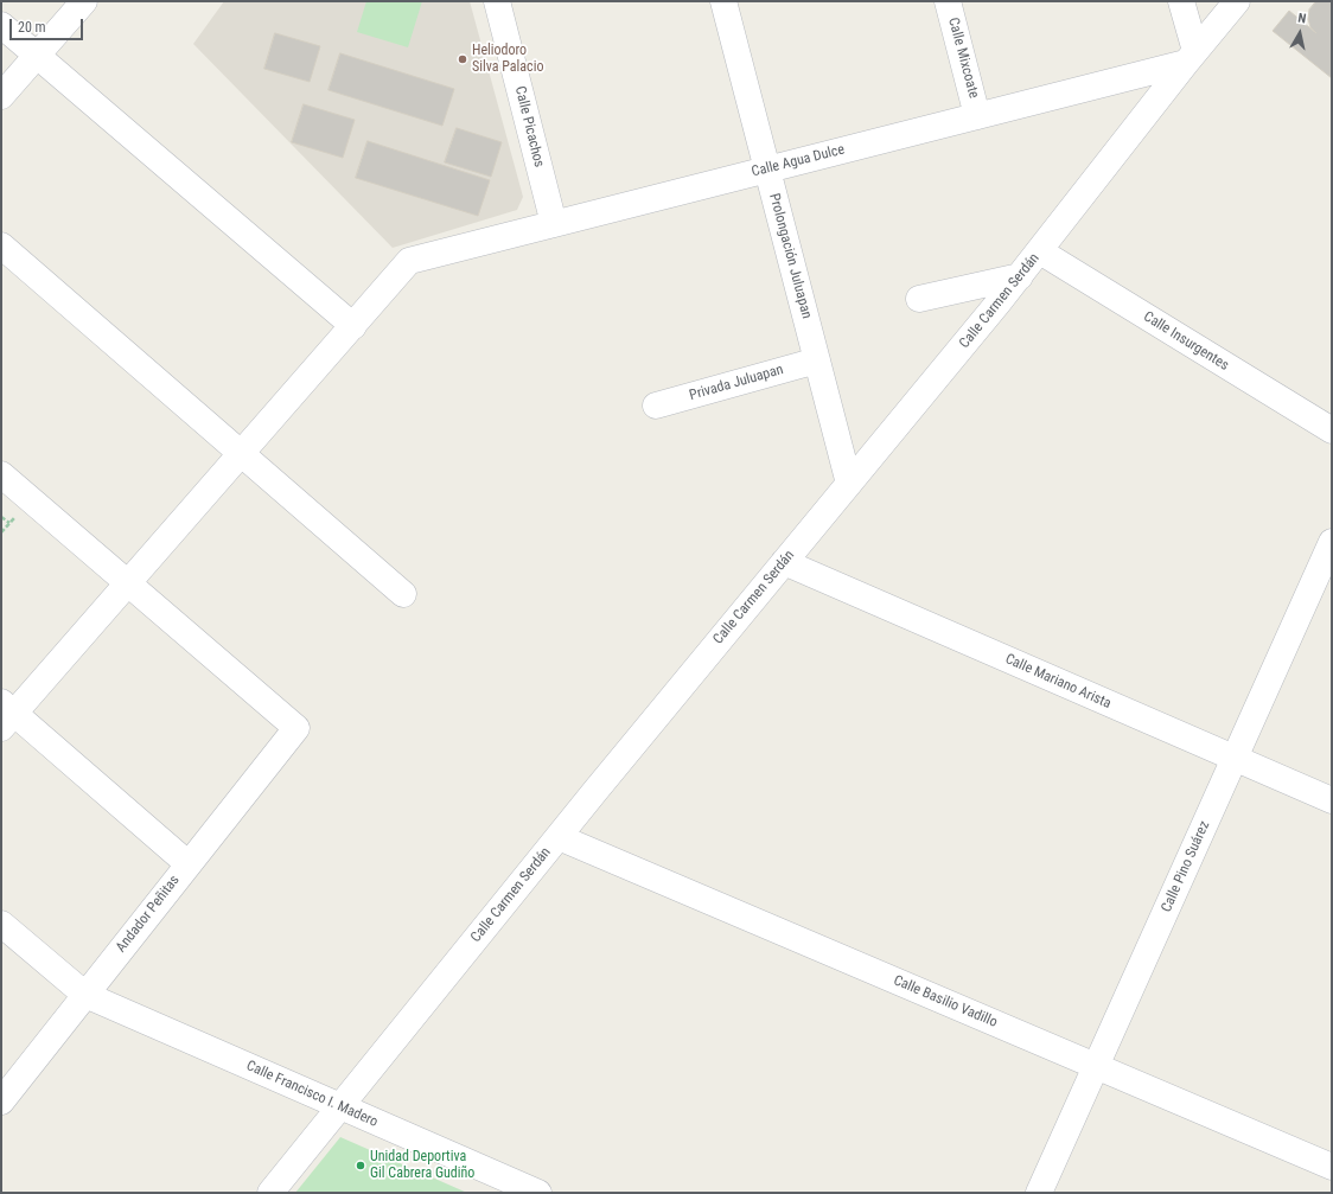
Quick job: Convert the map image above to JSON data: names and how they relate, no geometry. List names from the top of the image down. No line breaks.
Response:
{"streets":{"street":["Calle Mixcoate","Calle Picachos","Calle Agua Dulce","Prolongación Juluapan","Calle Carmen Serdán","Calle Insurgentes","Privada Juluapan","Calle Mariano Arista","Calle Pino Suárez","Andador Peñitas","Calle Basilio Vadillo","Calle Francisco I. Madero"]},"crossings":[["Calle Mixcoate","Calle Agua Dulce"],["Calle Picachos","Calle Agua Dulce"],["Calle Agua Dulce","Prolongación Juluapan"],["Calle Agua Dulce","Calle Carmen Serdán"],["Prolongación Juluapan","Calle Carmen Serdán"],["Prolongación Juluapan","Privada Juluapan"],["Calle Carmen Serdán","Calle Insurgentes"],["Calle Carmen Serdán","Calle Mariano Arista"],["Calle Carmen Serdán","Calle Basilio Vadillo"],["Calle Carmen Serdán","Calle Francisco I. Madero"],["Calle Mariano Arista","Calle Pino Suárez"],["Calle Pino Suárez","Calle Basilio Vadillo"],["Andador Peñitas","Calle Francisco I. Madero"]],"places":["Heliodoro Silva Palacio","Unidad Deportiva Gil Cabrera Gudiño"],"scale_bar":"20 m","north":"top"}
